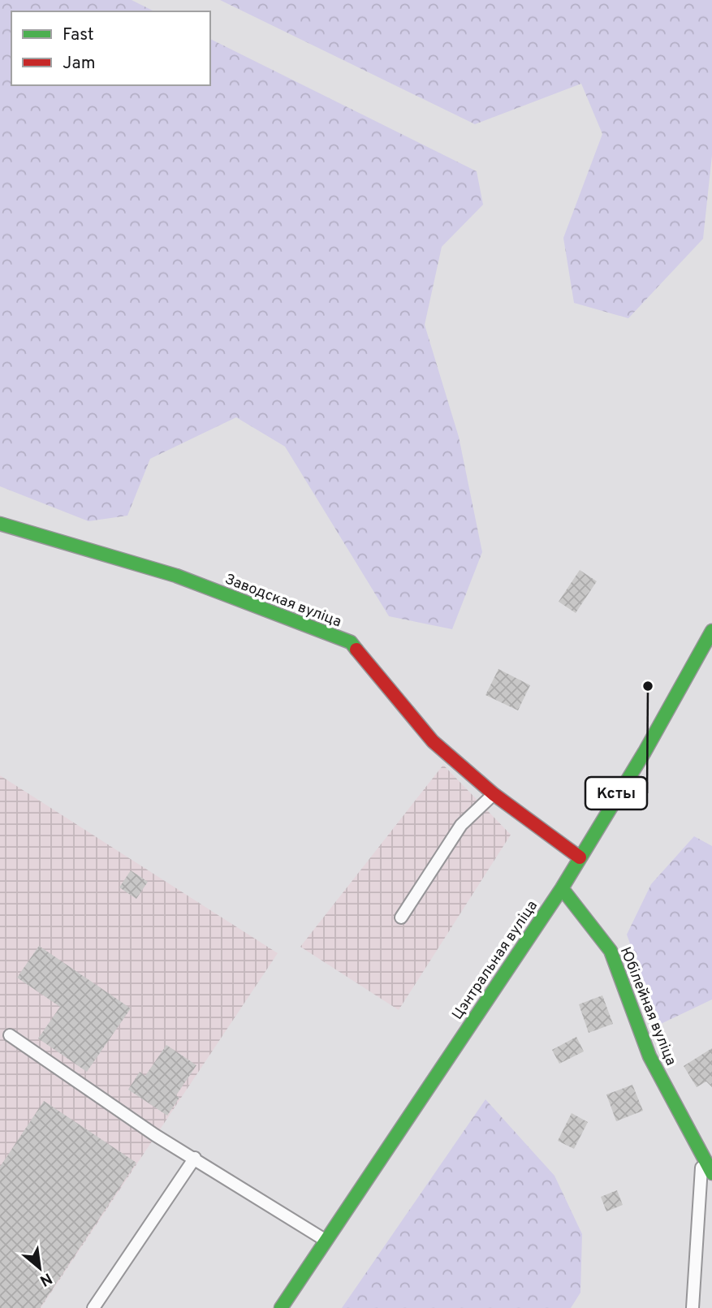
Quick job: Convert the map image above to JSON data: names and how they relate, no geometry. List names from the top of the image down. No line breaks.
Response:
{"streets":{"street":["Заводская вуліца","Цэнтральная вуліца","Юбілейная вуліца"]},"crossings":[["Заводская вуліца","Цэнтральная вуліца"],["Цэнтральная вуліца","Юбілейная вуліца"]],"places":["Ксты"],"legend":["Fast","Jam"],"north":"bottom right"}
